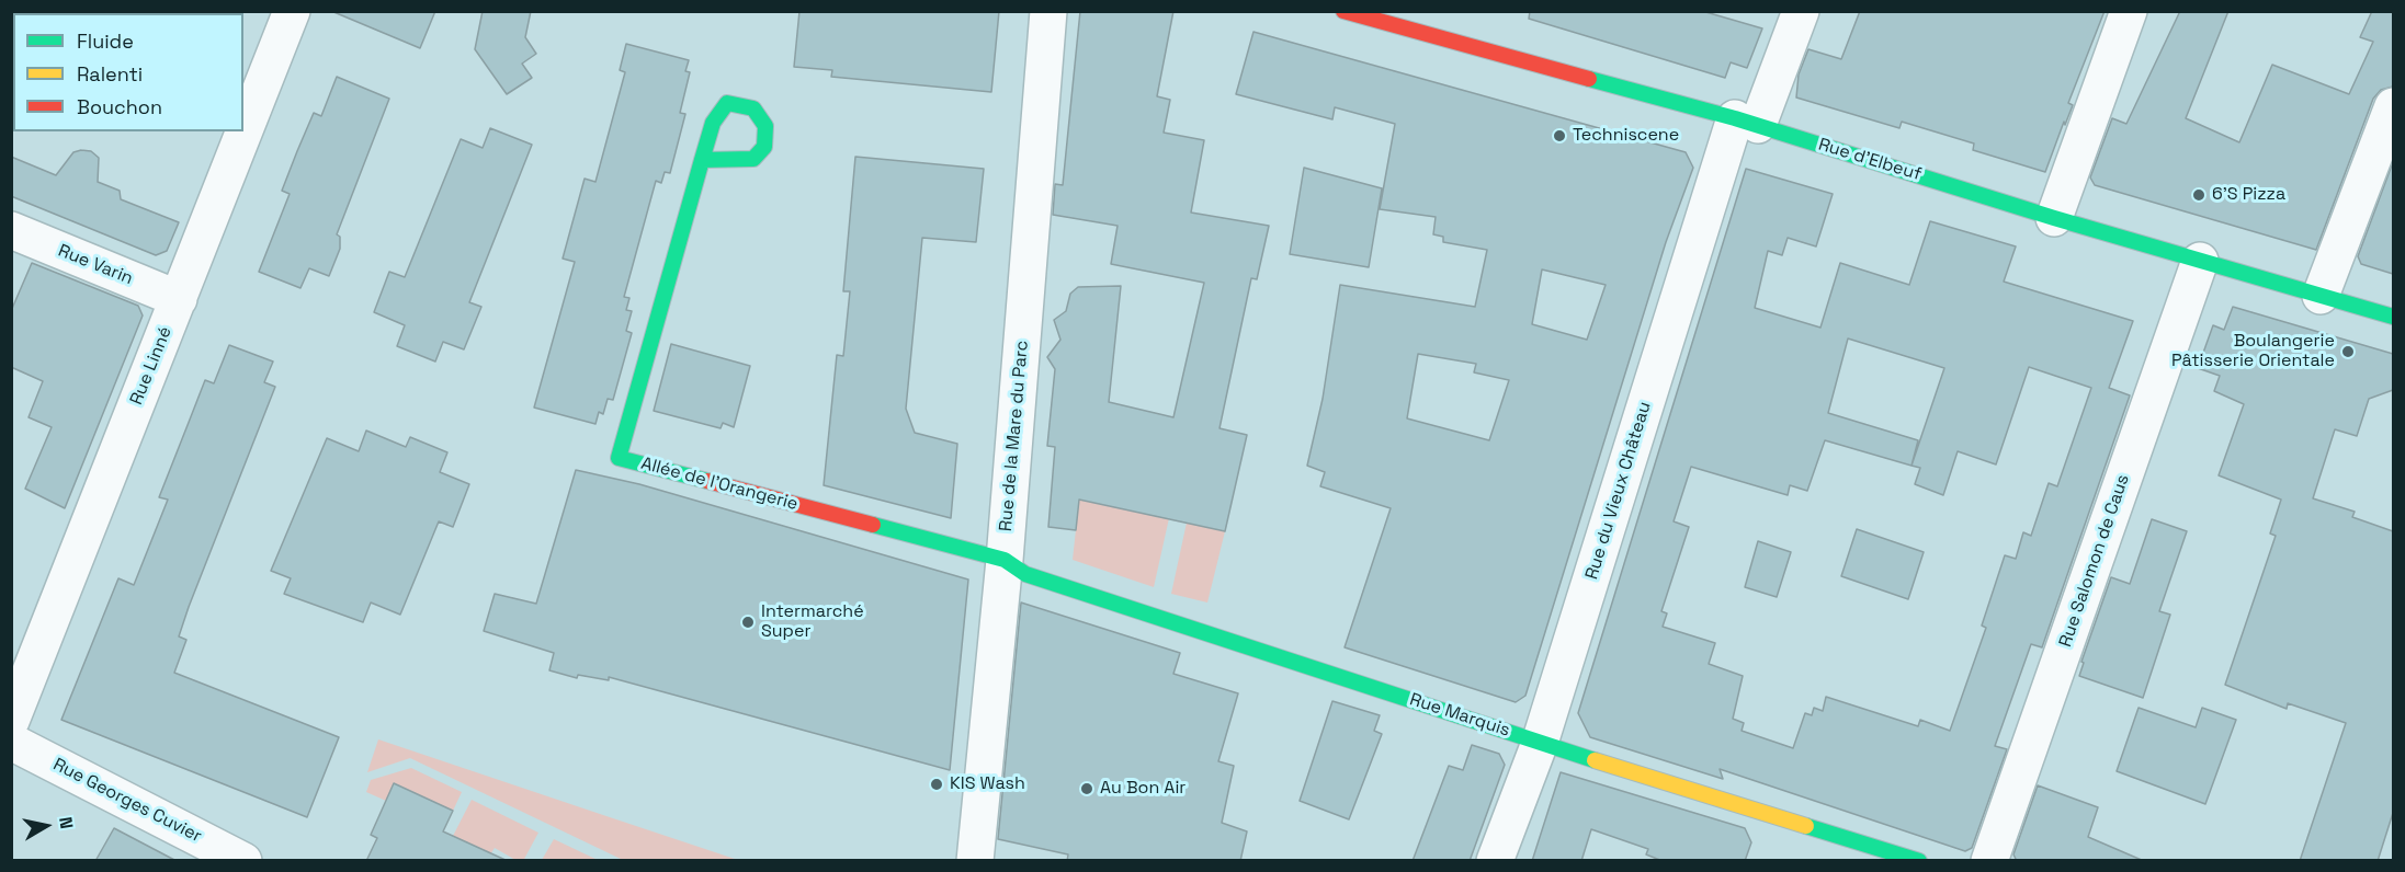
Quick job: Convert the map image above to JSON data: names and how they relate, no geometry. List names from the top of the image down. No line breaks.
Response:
{"streets":{"street":["Rue d'Elbeuf","Rue Varin","Rue Linné","Rue de la Mare du Parc","Allée de l'Orangerie","Rue du Vieux Château","Rue Salomon de Caus","Rue Marquis","Rue Georges Cuvier"]},"crossings":[["Rue d'Elbeuf","Rue du Vieux Château"],["Rue d'Elbeuf","Rue Salomon de Caus"],["Rue Varin","Rue Linné"],["Rue de la Mare du Parc","Allée de l'Orangerie"],["Rue de la Mare du Parc","Rue Marquis"],["Allée de l'Orangerie","Rue Marquis"],["Rue du Vieux Château","Rue Marquis"]],"places":["Techniscene","6'S Pizza","Boulangerie Pâtisserie Orientale","Intermarché Super","KIS Wash","Au Bon Air"],"legend":["Fluide","Ralenti","Bouchon"],"north":"right"}
